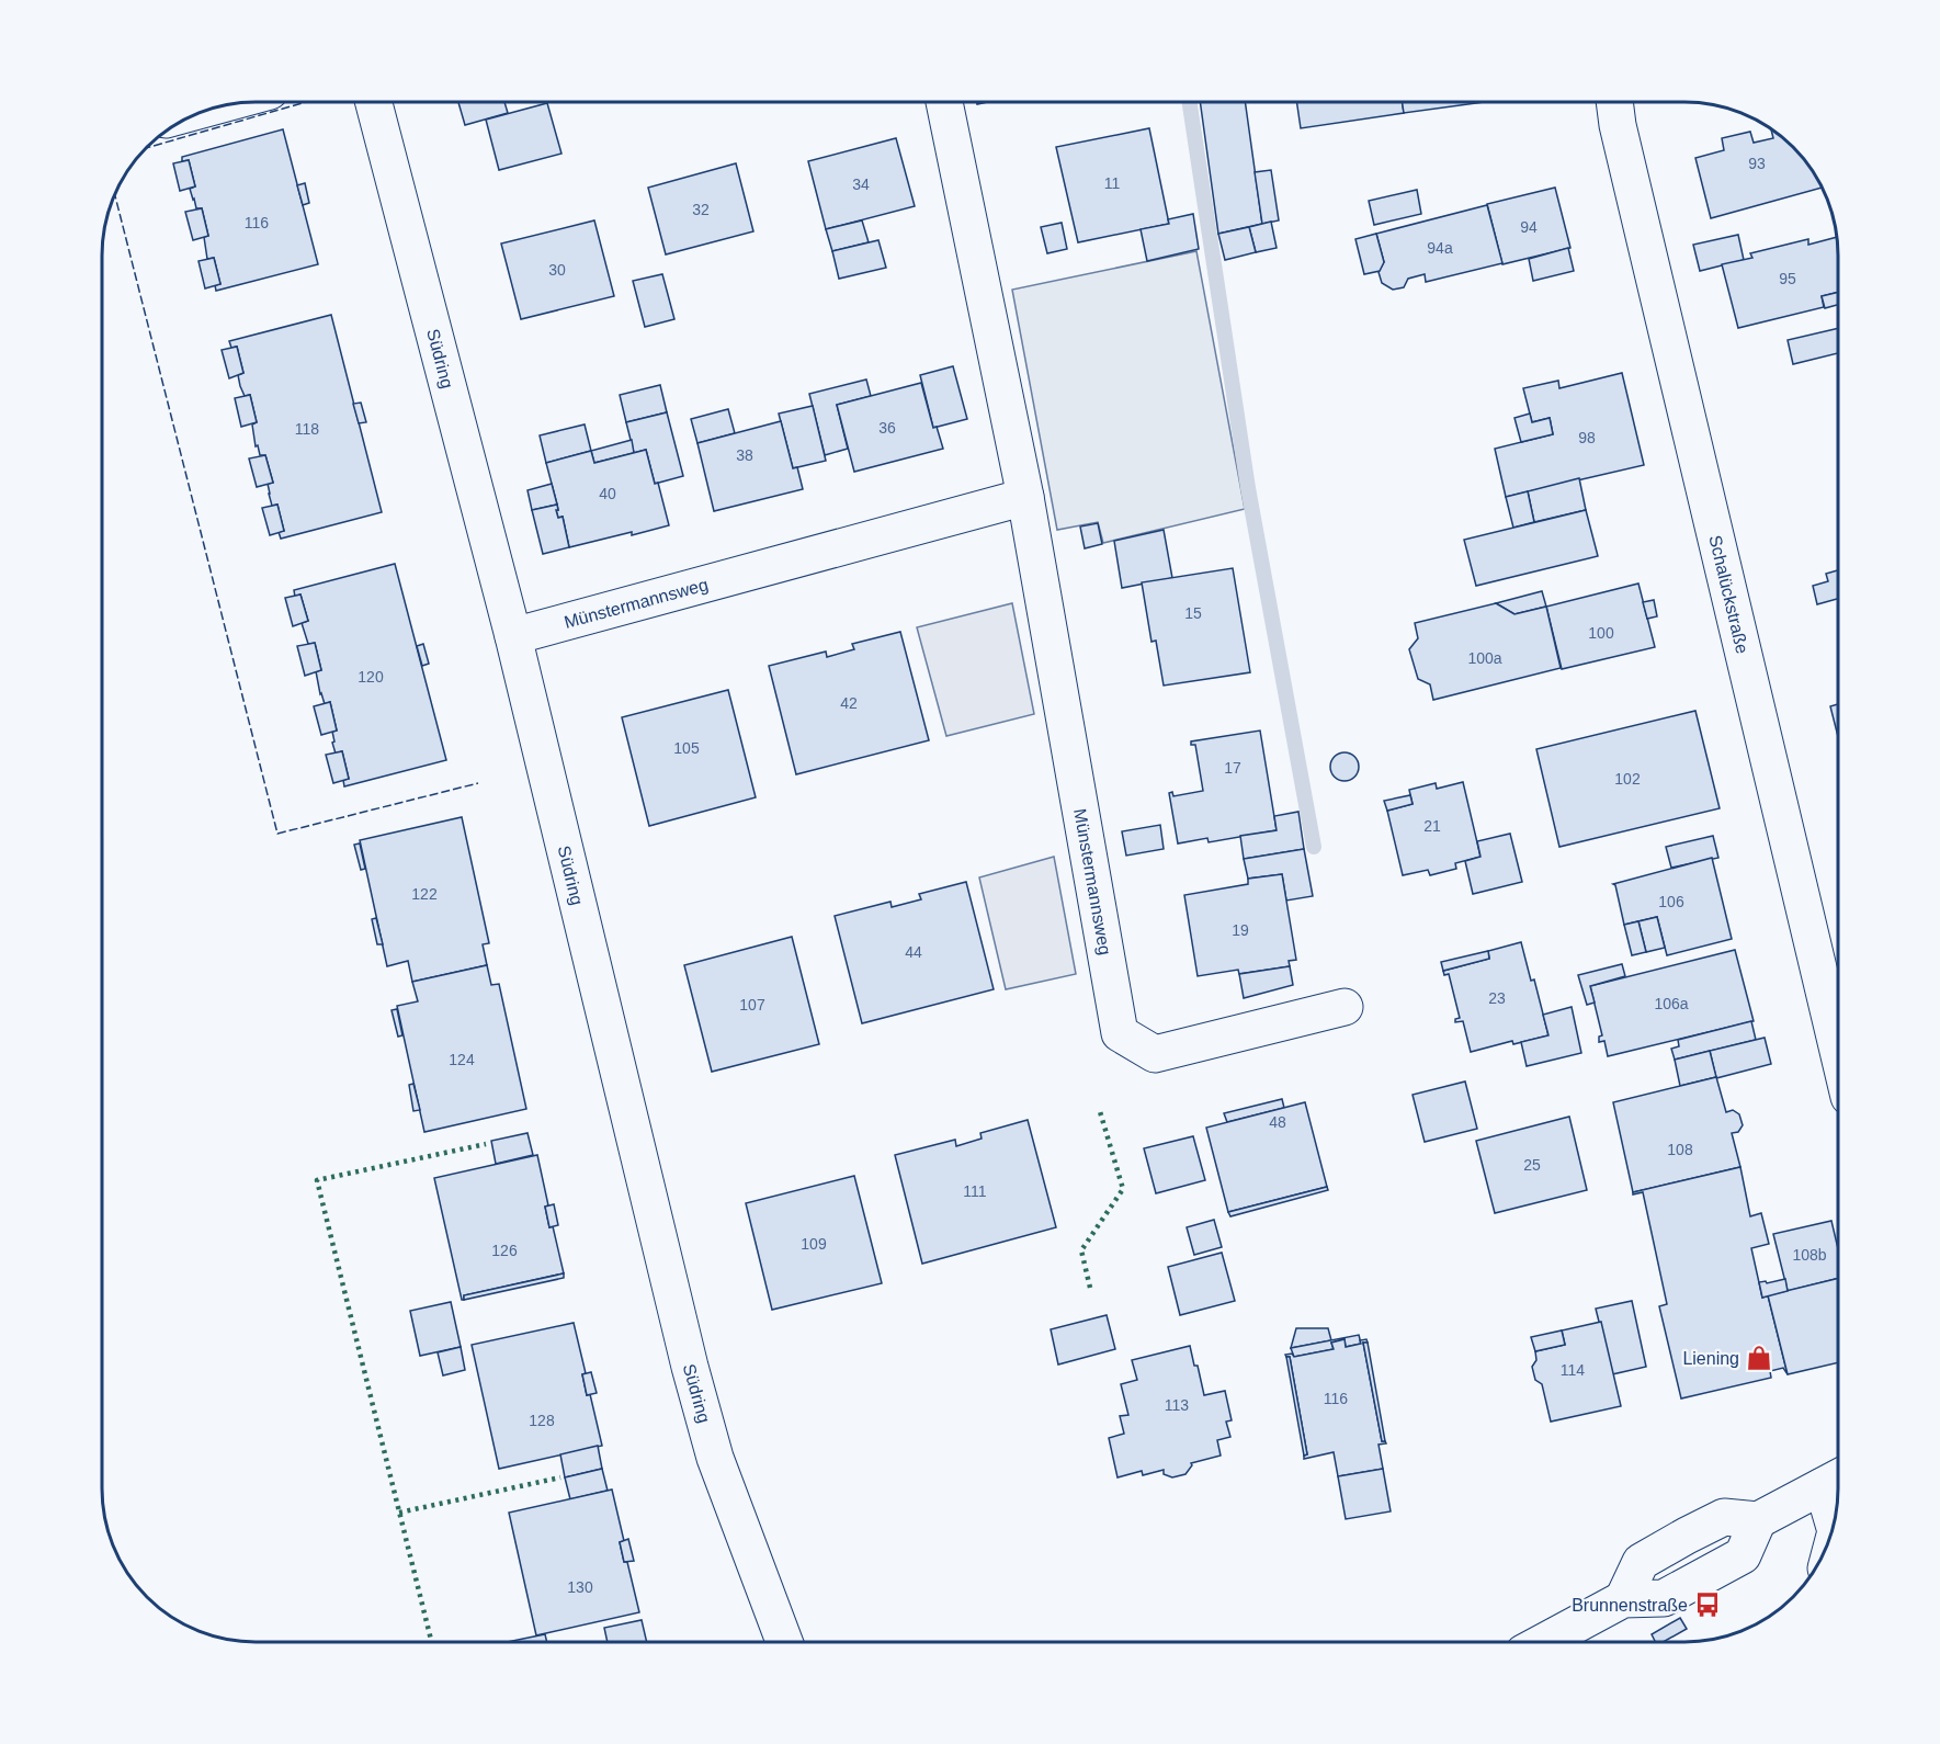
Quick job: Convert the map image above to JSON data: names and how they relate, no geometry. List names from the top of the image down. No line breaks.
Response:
{"streets":{"street":["Südring","Schalückstraße","Münstermannsweg"]},"crossings":[["Südring","Münstermannsweg"]],"places":{"shop":["Liening"],"bus stop":["Brunnenstraße"]},"house_numbers":["93","11","34","32","116","94","94a","30","95","36","118","98","38","40","15","100","100a","120","42","105","17","102","21","122","106","19","44","23","106a","107","124","48","108","25","111","109","126","108b","114","116","113","128","130"]}
